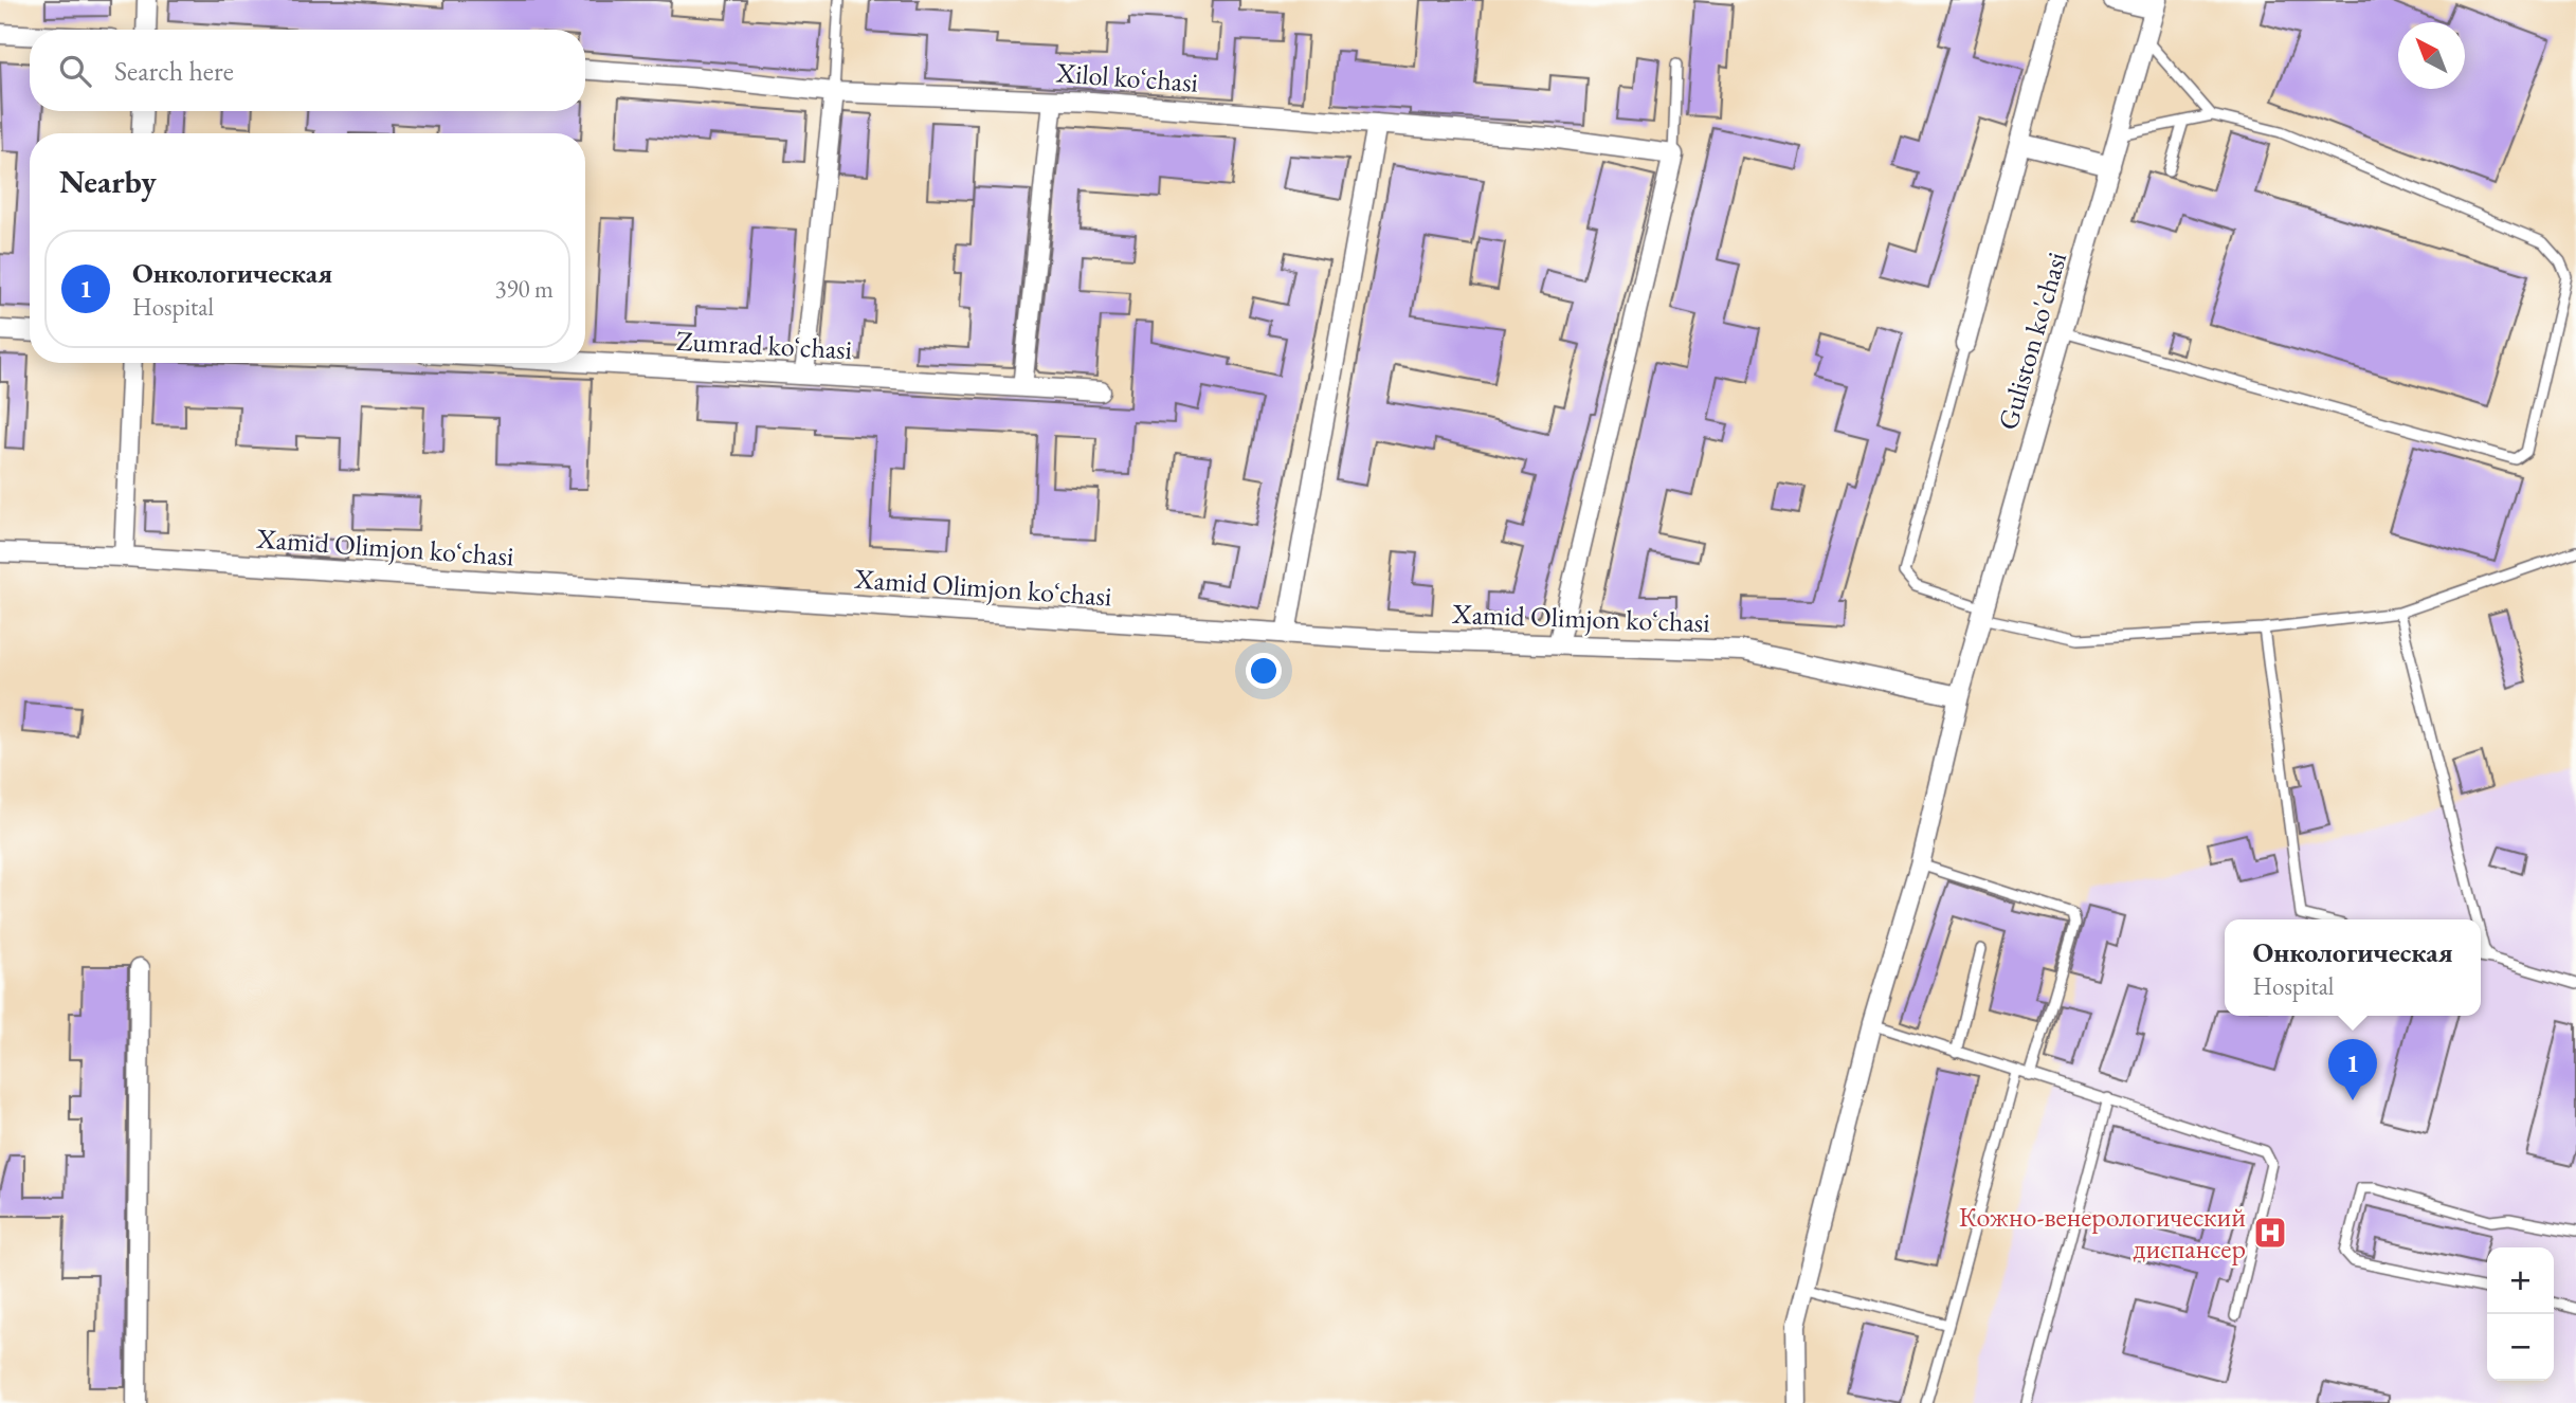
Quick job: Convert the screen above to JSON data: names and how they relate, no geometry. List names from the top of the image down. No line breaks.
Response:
{"streets":{"street":["Xilol koʻchasi","Guliston ko'chasi","Zumrad koʻchasi","Xamid Olimjon koʻchasi"]},"crossings":[["Guliston ko'chasi","Xamid Olimjon koʻchasi"]],"places":{"hospital":["Кожно-венерологический диспансер"]},"north":"top left","page":{"search":"Search here","heading":"Nearby","list":[{"mark":"1","name":"Онкологическая","note":"Hospital","value":"390 m"}],"popup":["Онкологическая","Hospital"],"pins":"1","map_buttons":["+","−"]}}
